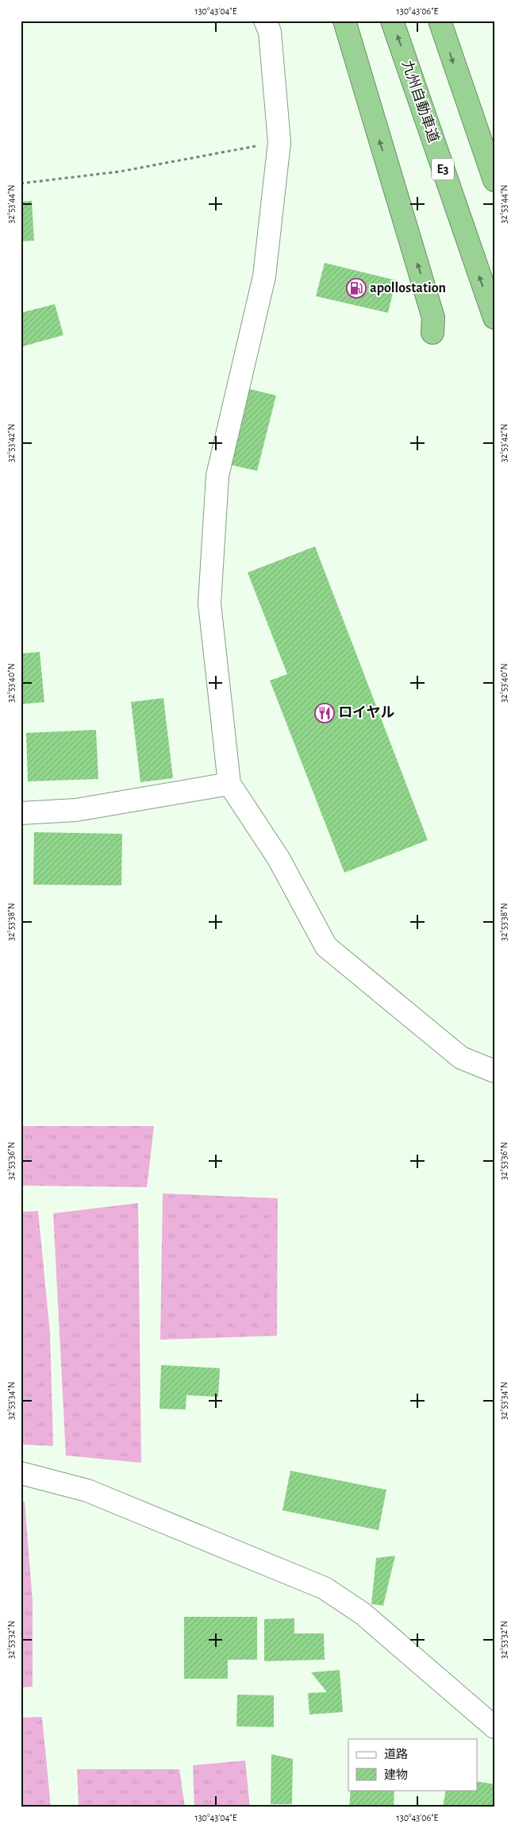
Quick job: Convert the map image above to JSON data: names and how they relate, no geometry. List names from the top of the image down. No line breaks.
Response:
{"streets":{"highway":["九州自動車道","E3"]},"places":{"fuel station":["apollostation"],"restaurant":["ロイヤル"]},"legend":["道路","建物"],"coordinates":["130°43'04\"E","130°43'06\"E","32°53'44\"N","32°53'42\"N","32°53'40\"N","32°53'38\"N","32°53'36\"N","32°53'34\"N","32°53'32\"N"]}
